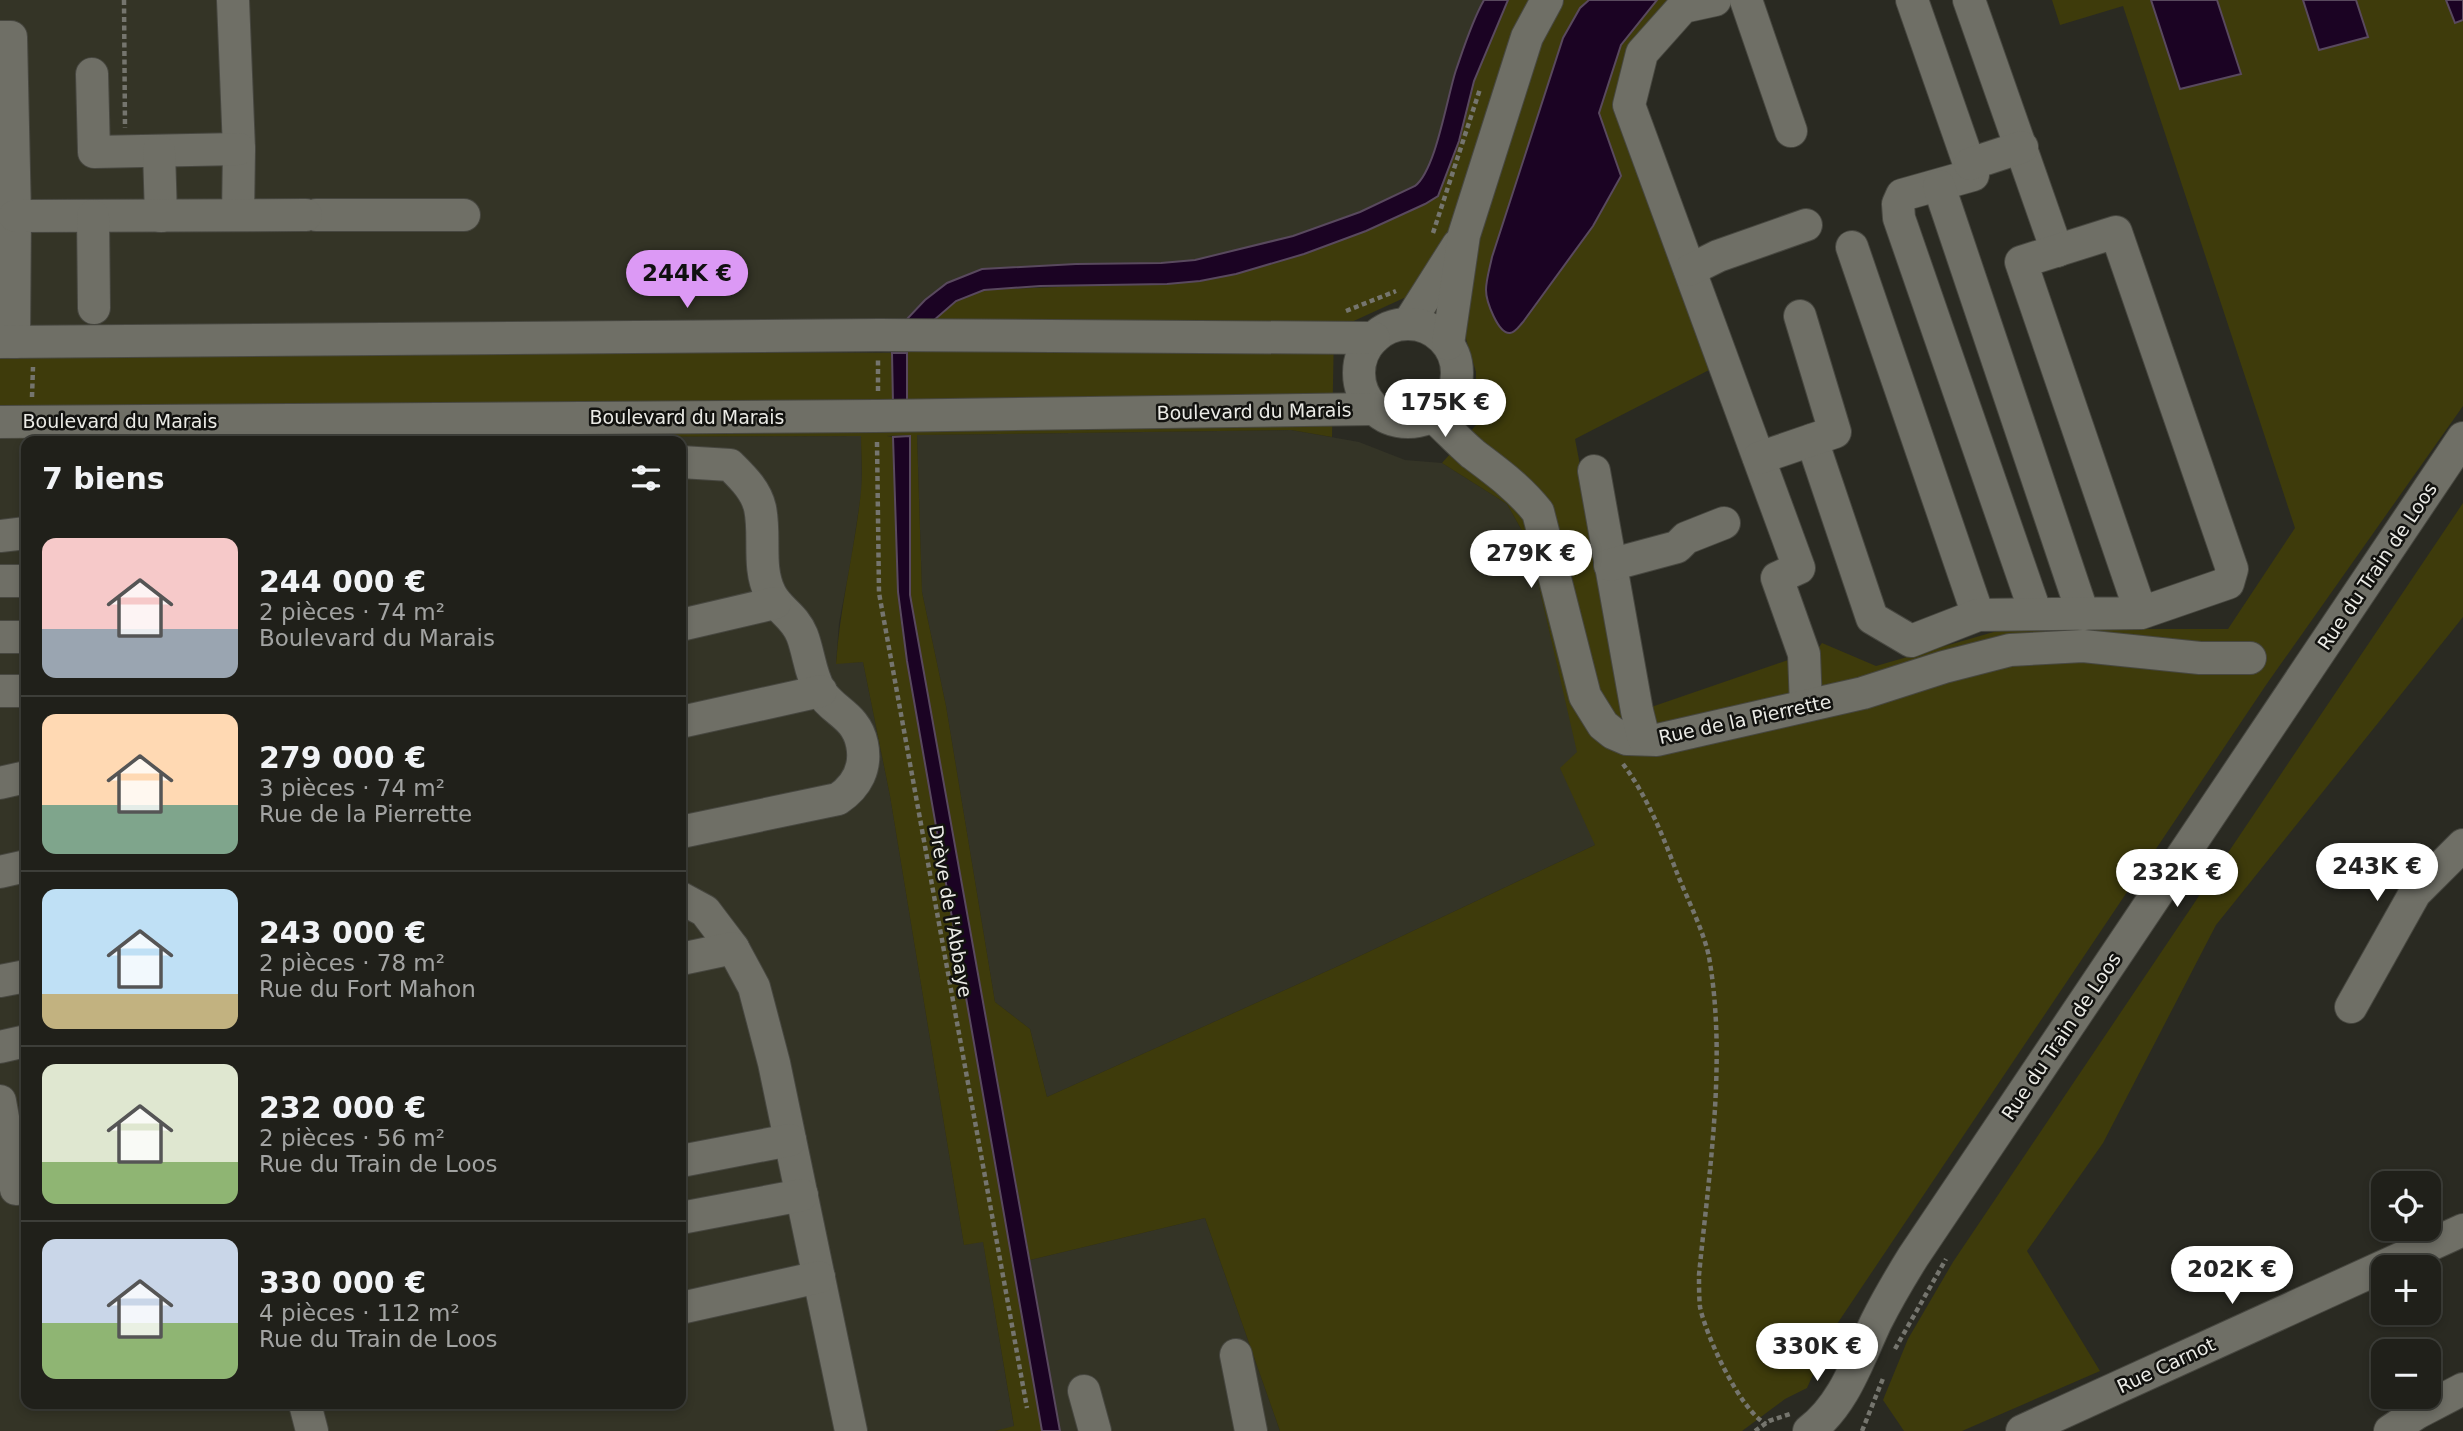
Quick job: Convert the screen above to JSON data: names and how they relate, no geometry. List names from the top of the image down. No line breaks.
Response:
{"streets":{"street":["Boulevard du Marais","Rue du Train de Loos","Rue de la Pierrette","Rue Carnot"],"path":["Drève de l'Abbaye"]},"crossings":[["Boulevard du Marais","Rue de la Pierrette"],["Boulevard du Marais","Drève de l'Abbaye"]],"page":{"price":["244K €","175K €","279K €","243K €","232K €","202K €","330K €"],"heading":"7 biens","list":[{"name":"244 000 €","note":"2 pièces · 74 m² · Boulevard du Marais"},{"name":"279 000 €","note":"3 pièces · 74 m² · Rue de la Pierrette"},{"name":"243 000 €","note":"2 pièces · 78 m² · Rue du Fort Mahon"},{"name":"232 000 €","note":"2 pièces · 56 m² · Rue du Train de Loos"},{"name":"330 000 €","note":"4 pièces · 112 m² · Rue du Train de Loos"}],"map_buttons":["+","−"]}}
